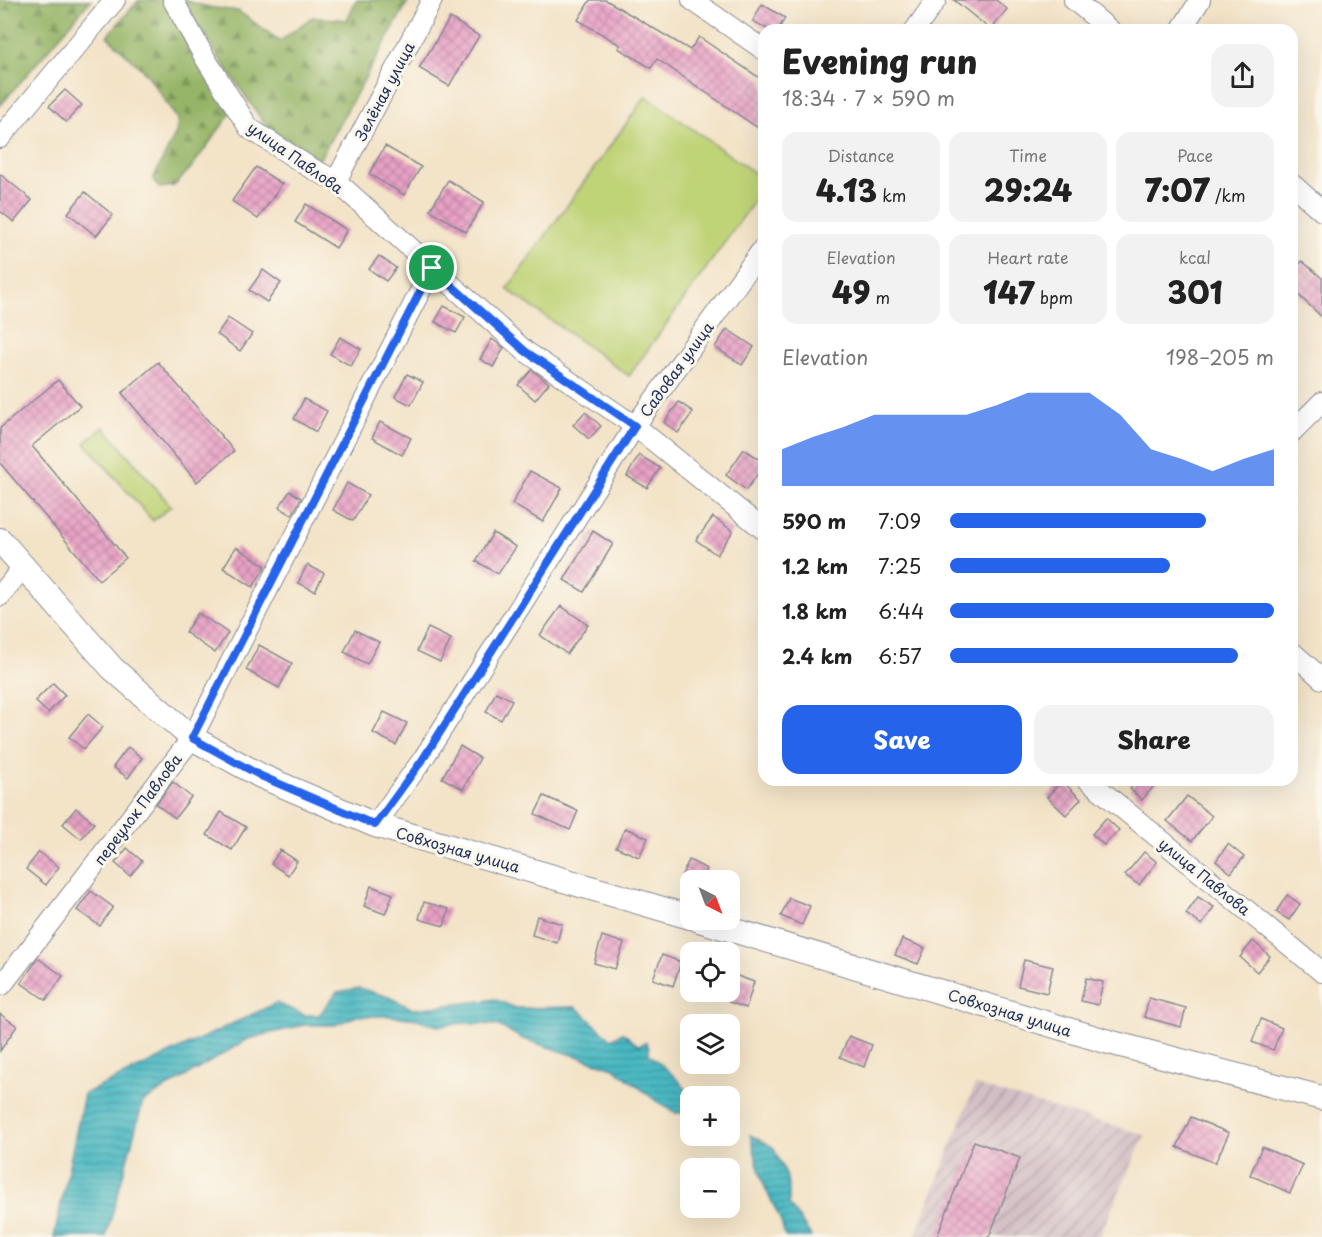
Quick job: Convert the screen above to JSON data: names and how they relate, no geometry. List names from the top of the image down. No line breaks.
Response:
{"streets":{"street":["Зелёная улица","улица Павлова","Садовая улица","переулок Павлова","Совхозная улица"]},"crossings":[["Зелёная улица","улица Павлова"],["улица Павлова","Садовая улица"],["улица Павлова","переулок Павлова"],["Садовая улица","Совхозная улица"],["переулок Павлова","Совхозная улица"]],"north":"bottom right","page":{"heading":["Evening run","18:34 · 7 × 590 m"],"stats":[["Distance","4.13 km"],["Time","29:24"],["Pace","7:07 /km"],["Elevation","49 m"],["Heart rate","147 bpm"],["kcal","301"]],"chart":["Elevation","198–205 m"],"list":[{"name":"590 m","note":"7:09"},{"name":"1.2 km","note":"7:25"},{"name":"1.8 km","note":"6:44"},{"name":"2.4 km","note":"6:57"}],"buttons":["Save","Share"],"map_buttons":["+","−"]}}
